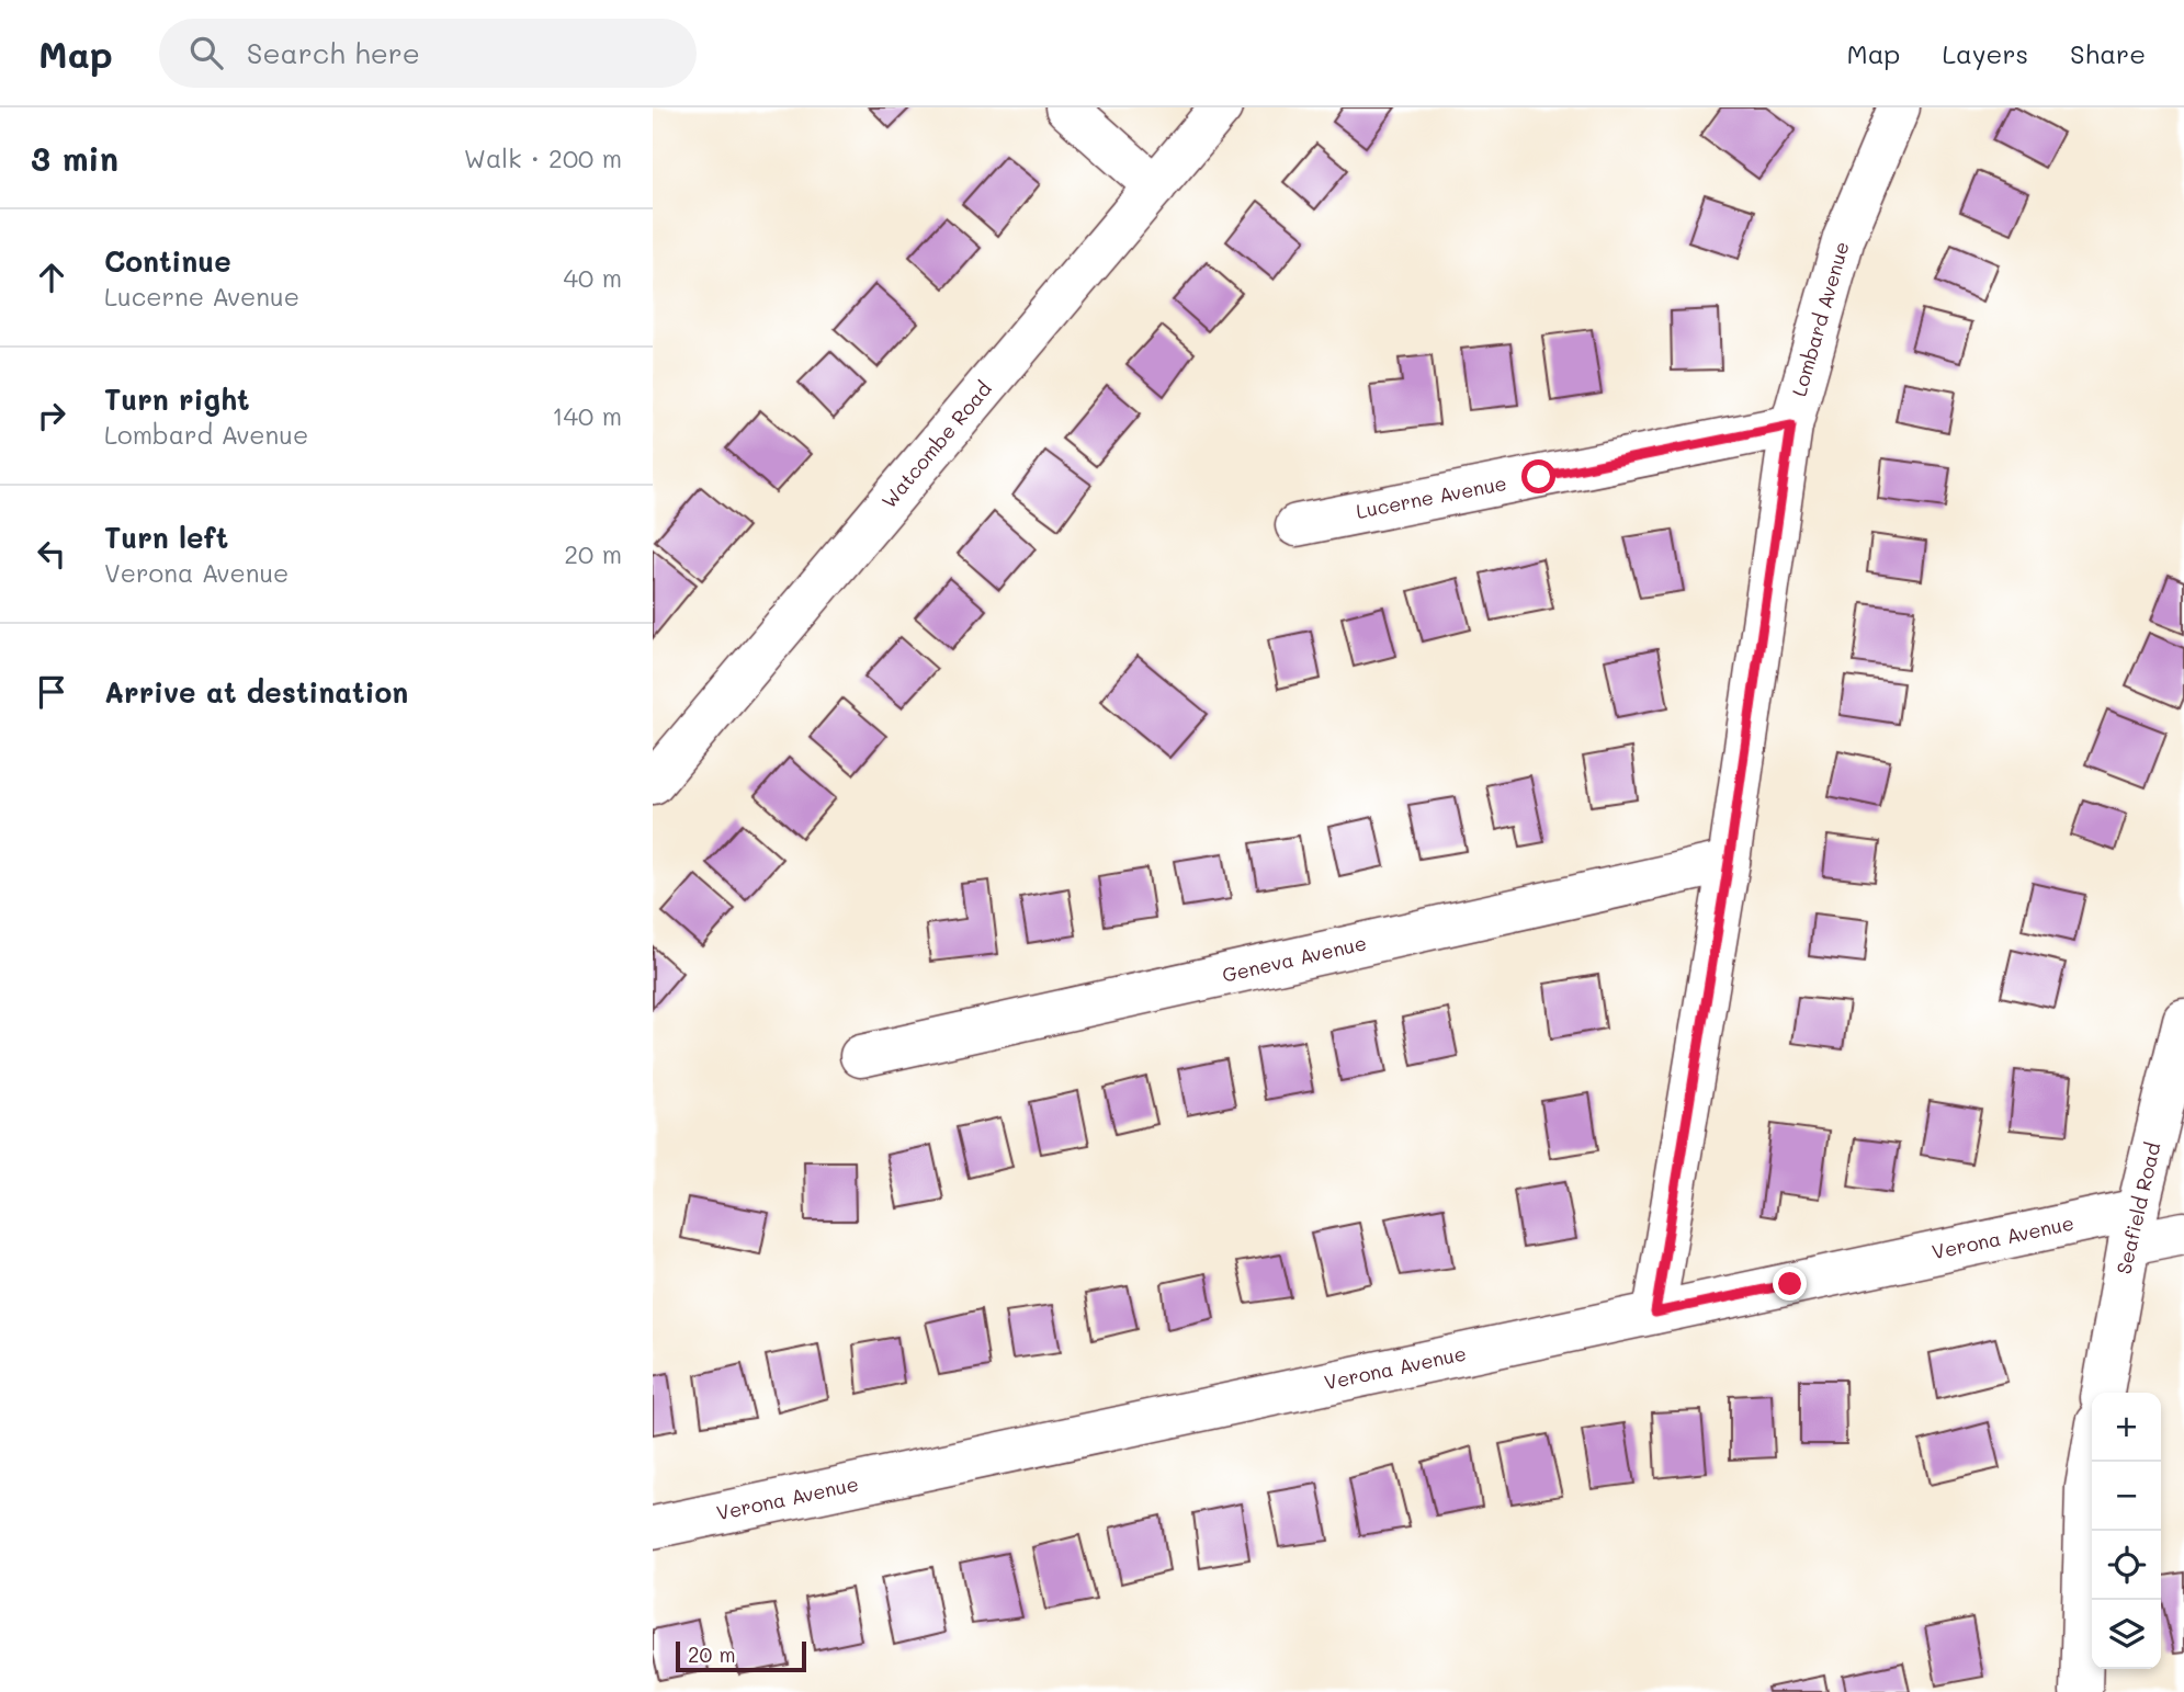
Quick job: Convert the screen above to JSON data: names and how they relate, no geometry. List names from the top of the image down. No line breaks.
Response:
{"streets":{"street":["Lombard Avenue","Watcombe Road","Lucerne Avenue","Geneva Avenue","Seafield Road","Verona Avenue"]},"crossings":[["Lombard Avenue","Lucerne Avenue"],["Lombard Avenue","Geneva Avenue"],["Lombard Avenue","Verona Avenue"],["Seafield Road","Verona Avenue"]],"scale_bar":"20 m","page":{"header":"Map","search":"Search here","nav":["Map","Layers","Share"],"heading":["3 min","Walk · 200 m"],"list":[["Continue","Lucerne Avenue","40 m"],["Turn right","Lombard Avenue","140 m"],["Turn left","Verona Avenue","20 m"],"Arrive at destination"],"map_buttons":["+","−"],"scale":"20 m"}}
